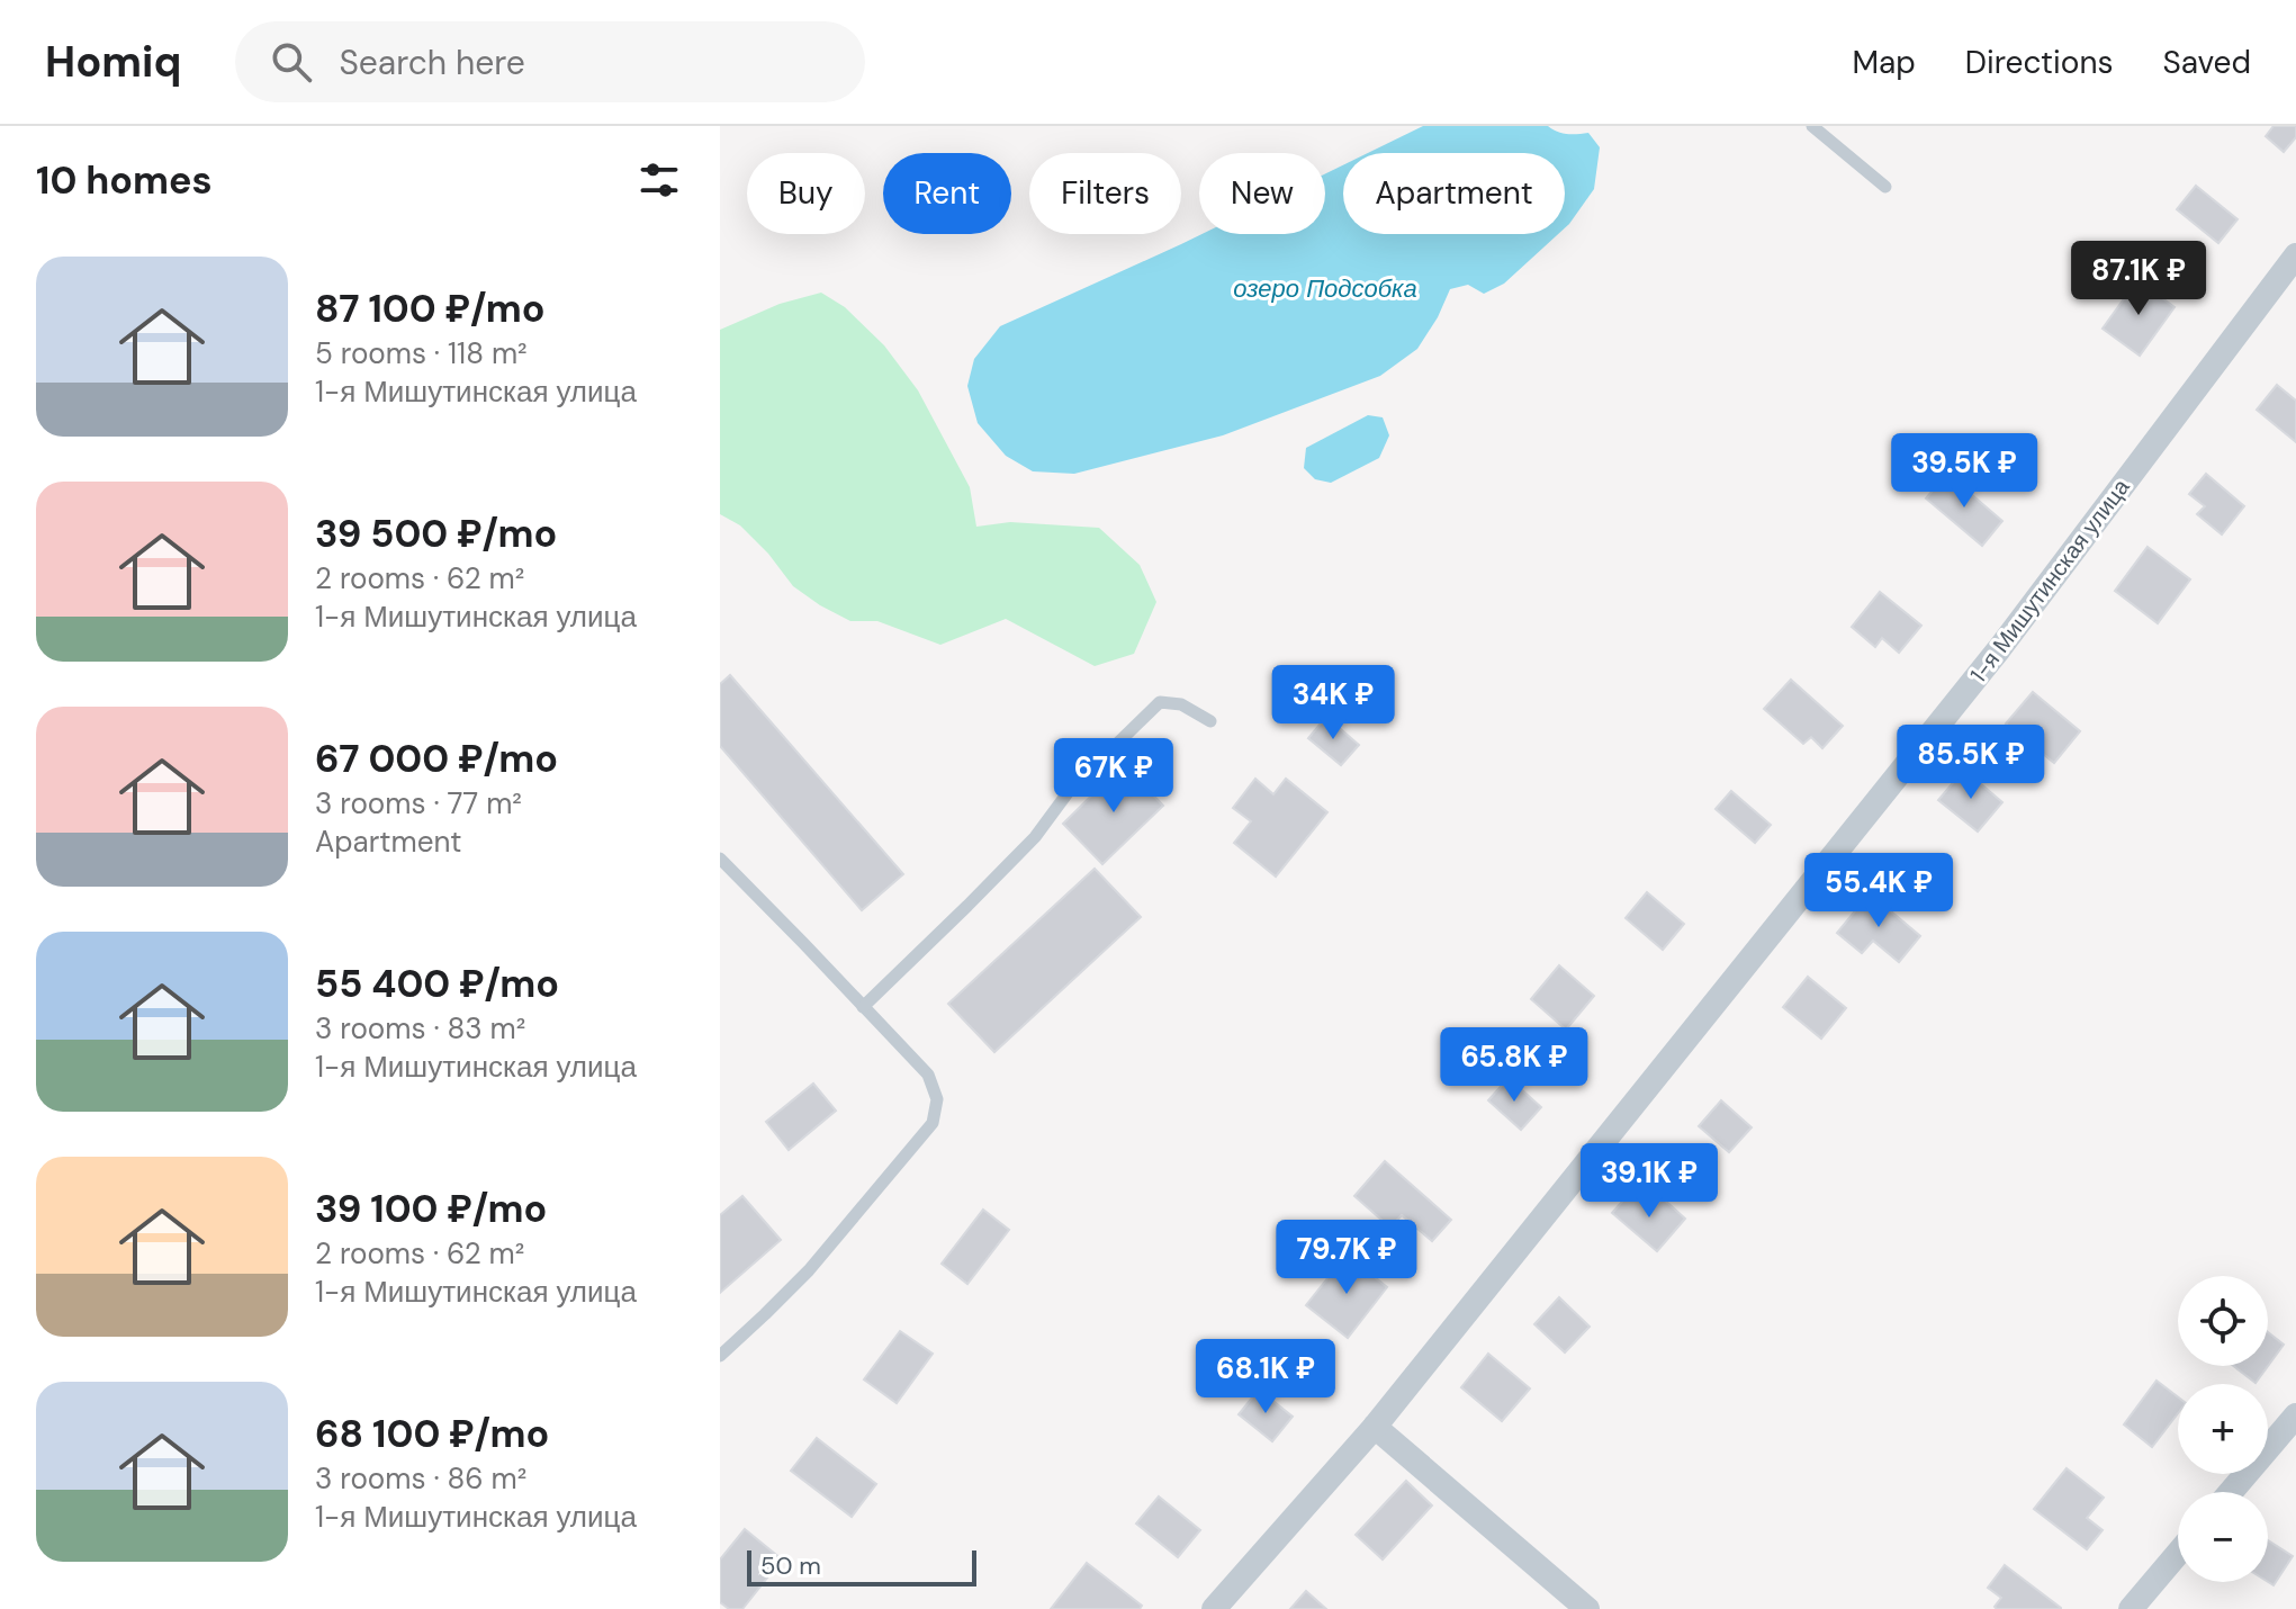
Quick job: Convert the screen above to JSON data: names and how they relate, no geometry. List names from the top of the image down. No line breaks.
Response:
{"streets":{"street":["1-я Мишутинская улица"]},"water":["озеро Подсобка"],"scale_bar":"50 m","page":{"header":"Homiq","search":"Search here","nav":["Map","Directions","Saved"],"heading":"10 homes","chip":["Buy","Rent","Filters","New","Apartment"],"list":[{"name":"87 100 ₽/mo","note":"5 rooms · 118 m² · 1-я Мишутинская улица"},{"name":"39 500 ₽/mo","note":"2 rooms · 62 m² · 1-я Мишутинская улица"},{"name":"67 000 ₽/mo","note":"3 rooms · 77 m² · Apartment"},{"name":"55 400 ₽/mo","note":"3 rooms · 83 m² · 1-я Мишутинская улица"},{"name":"39 100 ₽/mo","note":"2 rooms · 62 m² · 1-я Мишутинская улица"},{"name":"68 100 ₽/mo","note":"3 rooms · 86 m² · 1-я Мишутинская улица"}],"price":["87.1K ₽","39.5K ₽","34K ₽","85.5K ₽","67K ₽","55.4K ₽","65.8K ₽","39.1K ₽","79.7K ₽","68.1K ₽"],"map_buttons":["+","−"],"scale":"50 m"}}
